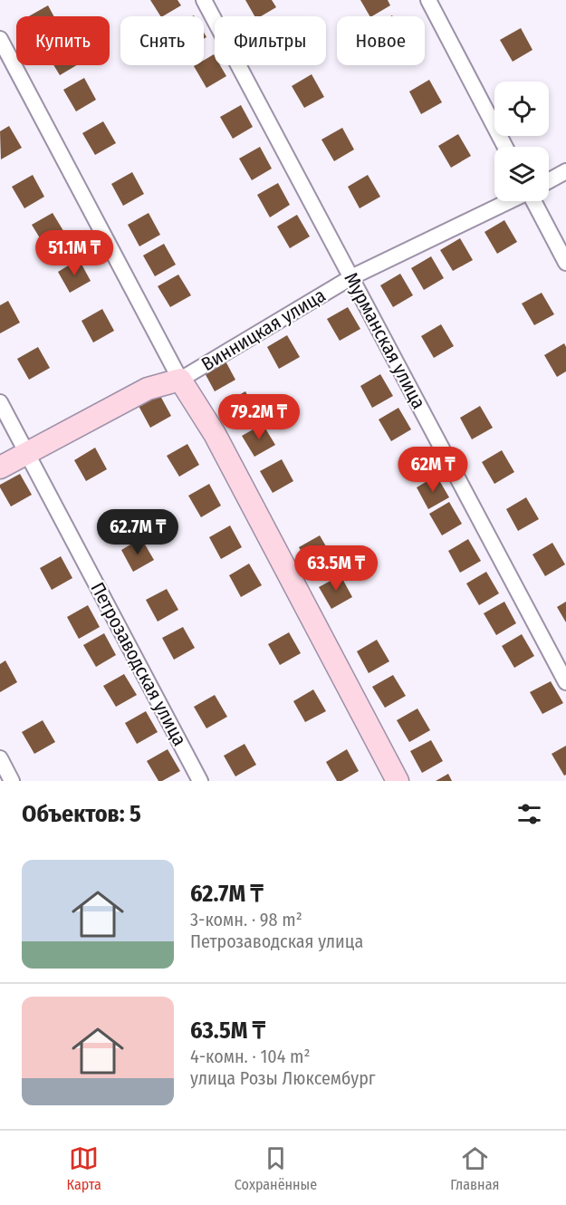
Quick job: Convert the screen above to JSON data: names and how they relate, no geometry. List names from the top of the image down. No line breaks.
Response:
{"streets":{"main road":["Винницкая улица"],"street":["Мурманская улица","Петрозаводская улица"]},"crossings":[["Винницкая улица","Мурманская улица"],["Винницкая улица","Петрозаводская улица"]],"page":{"chip":["Купить","Снять","Фильтры","Новое"],"price":["51.1M ₸","79.2M ₸","62M ₸","62.7M ₸","63.5M ₸"],"heading":"Объектов: 5","list":[{"name":"62.7M ₸","note":"3-комн. · 98 m² · Петрозаводская улица"},{"name":"63.5M ₸","note":"4-комн. · 104 m² · улица Розы Люксембург"}],"tabs":["Карта","Сохранённые","Главная"]}}
